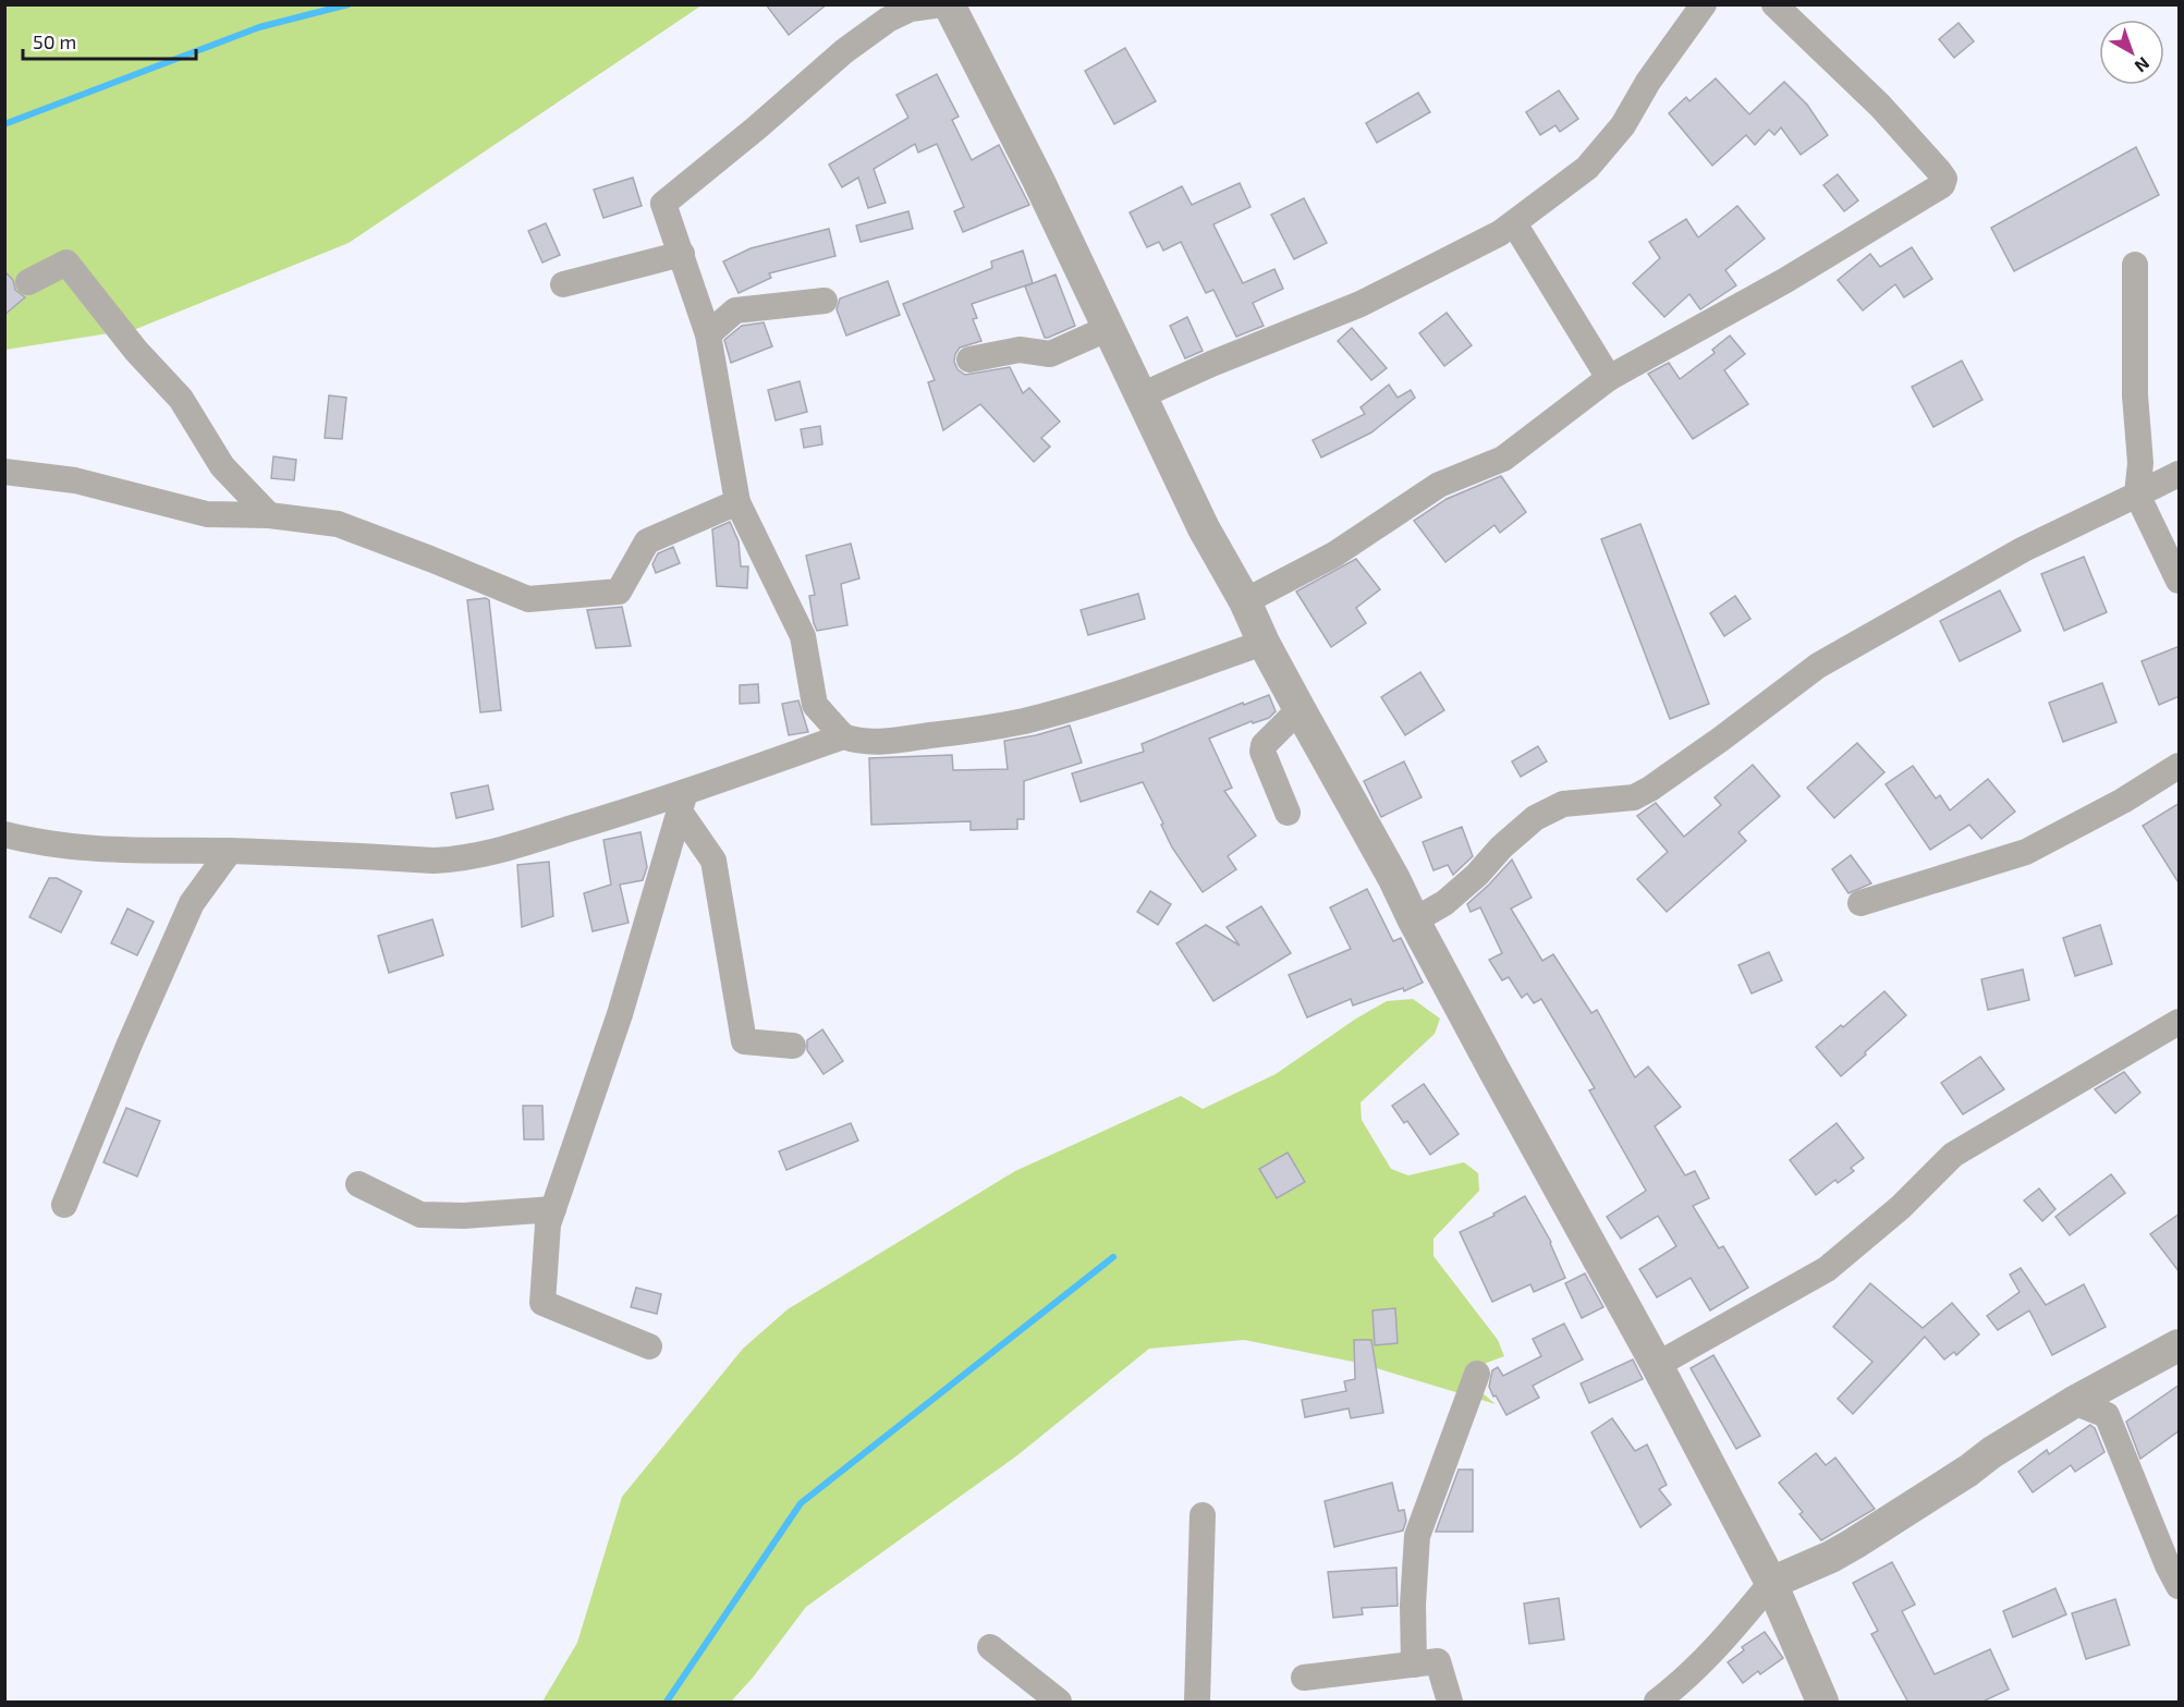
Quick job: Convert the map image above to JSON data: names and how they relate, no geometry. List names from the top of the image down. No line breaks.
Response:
{"scale_bar":"50 m","north":"bottom right"}
